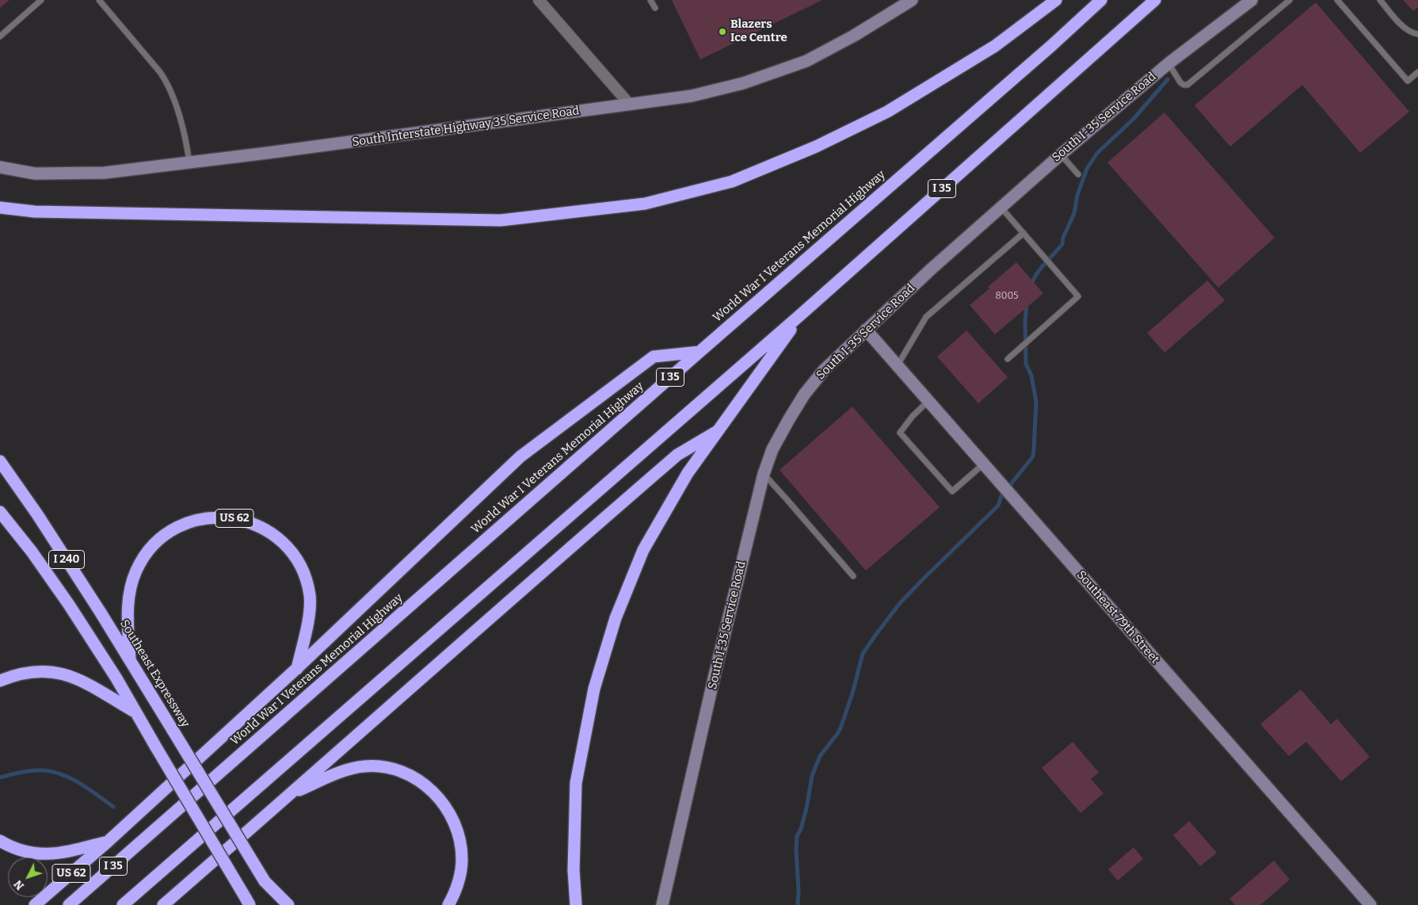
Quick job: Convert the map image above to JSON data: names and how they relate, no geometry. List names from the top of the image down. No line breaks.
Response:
{"streets":{"highway":["I 35","World War I Veterans Memorial Highway","US 62","I 240","Southeast Expressway"],"street":["South I-35 Service Road","South Interstate Highway 35 Service Road","Southeast 79th Street"]},"crossings":[["South I-35 Service Road","Southeast 79th Street"],["US 62","Southeast Expressway"]],"places":["Blazers Ice Centre"],"house_numbers":["8005"],"north":"bottom left"}
